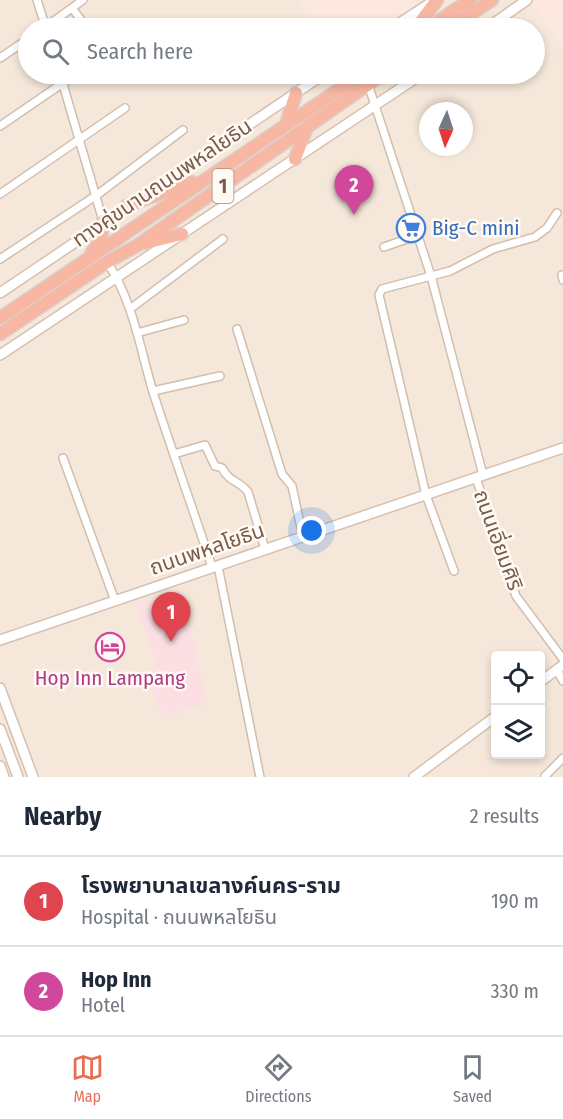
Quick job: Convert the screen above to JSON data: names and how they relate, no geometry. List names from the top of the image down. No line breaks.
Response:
{"streets":{"highway":["1"],"main road":["ทางคู่ขนานถนนพหลโยธิน","ถนนพหลโยธิน"],"street":["ถนนเอี่ยมศิริ"]},"crossings":[["1","ถนนเอี่ยมศิริ"],["ถนนเอี่ยมศิริ","ถนนพหลโยธิน"]],"places":{"supermarket":["Big-C mini"],"hotel":["Hop Inn Lampang"]},"north":"bottom","page":{"search":"Search here","pins":["2","1"],"heading":["Nearby","2 results"],"list":[{"mark":"1","name":"โรงพยาบาลเขลางค์นคร-ราม","note":"Hospital · ถนนพหลโยธิน","value":"190 m"},{"mark":"2","name":"Hop Inn","note":"Hotel","value":"330 m"}],"nav":["Map","Directions","Saved"]}}
